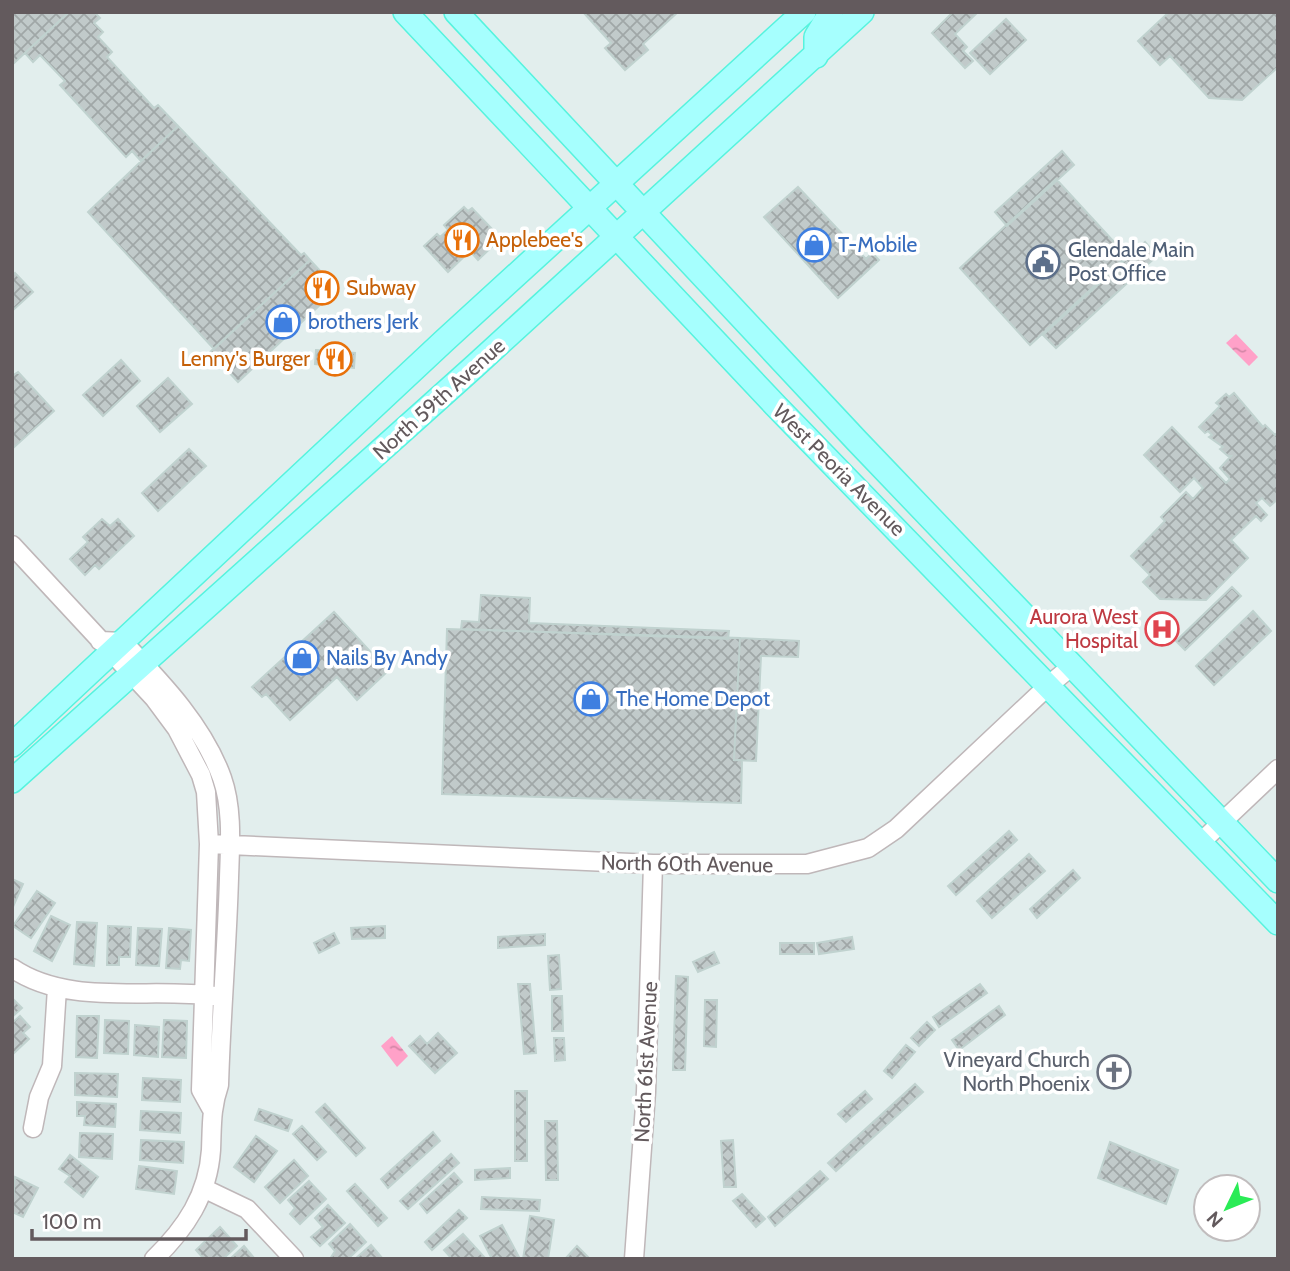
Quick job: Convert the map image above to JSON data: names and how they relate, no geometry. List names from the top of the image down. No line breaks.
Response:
{"streets":{"main road":["North 59th Avenue","West Peoria Avenue"],"street":["North 60th Avenue","North 61st Avenue"]},"crossings":[["North 59th Avenue","West Peoria Avenue"],["West Peoria Avenue","North 60th Avenue"],["North 60th Avenue","North 61st Avenue"]],"places":{"restaurant":["Applebee's","Subway","Lenny's Burger"],"shop":["T-Mobile","brothers Jerk","Nails By Andy","The Home Depot"],"public building":["Glendale Main Post Office"],"hospital":["Aurora West Hospital"],"church":["Vineyard Church North Phoenix"]},"scale_bar":"100 m","north":"bottom left"}
